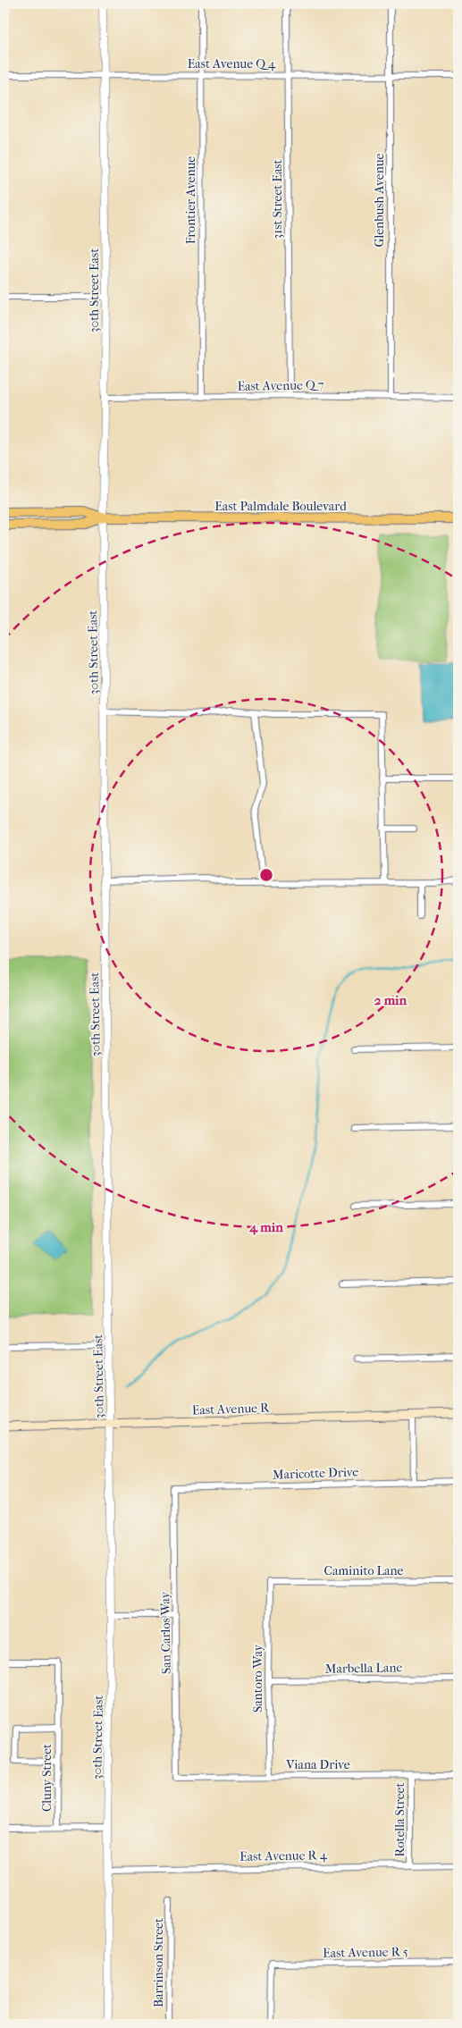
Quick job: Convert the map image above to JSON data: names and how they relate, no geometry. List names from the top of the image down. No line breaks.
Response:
{"streets":{"highway":["East Palmdale Boulevard"],"main road":["East Avenue R"],"street":["East Avenue Q 4","31st Street East","Frontier Avenue","Glenbush Avenue","30th Street East","East Avenue Q 7","Maricotte Drive","Caminito Lane","San Carlos Way","Marbella Lane","Santoro Way","Viana Drive","Cluny Street","Rotella Street","East Avenue R 4","East Avenue R 5","Barrinson Street"]},"crossings":[["East Avenue Q 4","31st Street East"],["East Avenue Q 4","Frontier Avenue"],["East Avenue Q 4","Glenbush Avenue"],["East Avenue Q 4","30th Street East"],["31st Street East","East Avenue Q 7"],["Frontier Avenue","East Avenue Q 7"],["Glenbush Avenue","East Avenue Q 7"],["30th Street East","East Avenue Q 7"],["30th Street East","East Palmdale Boulevard"],["30th Street East","East Avenue R"],["30th Street East","East Avenue R 4"],["Maricotte Drive","San Carlos Way"],["Caminito Lane","Santoro Way"],["San Carlos Way","Viana Drive"],["Marbella Lane","Santoro Way"],["Santoro Way","Viana Drive"],["Viana Drive","Rotella Street"],["Rotella Street","East Avenue R 4"]],"rings":["2 min","4 min"]}
